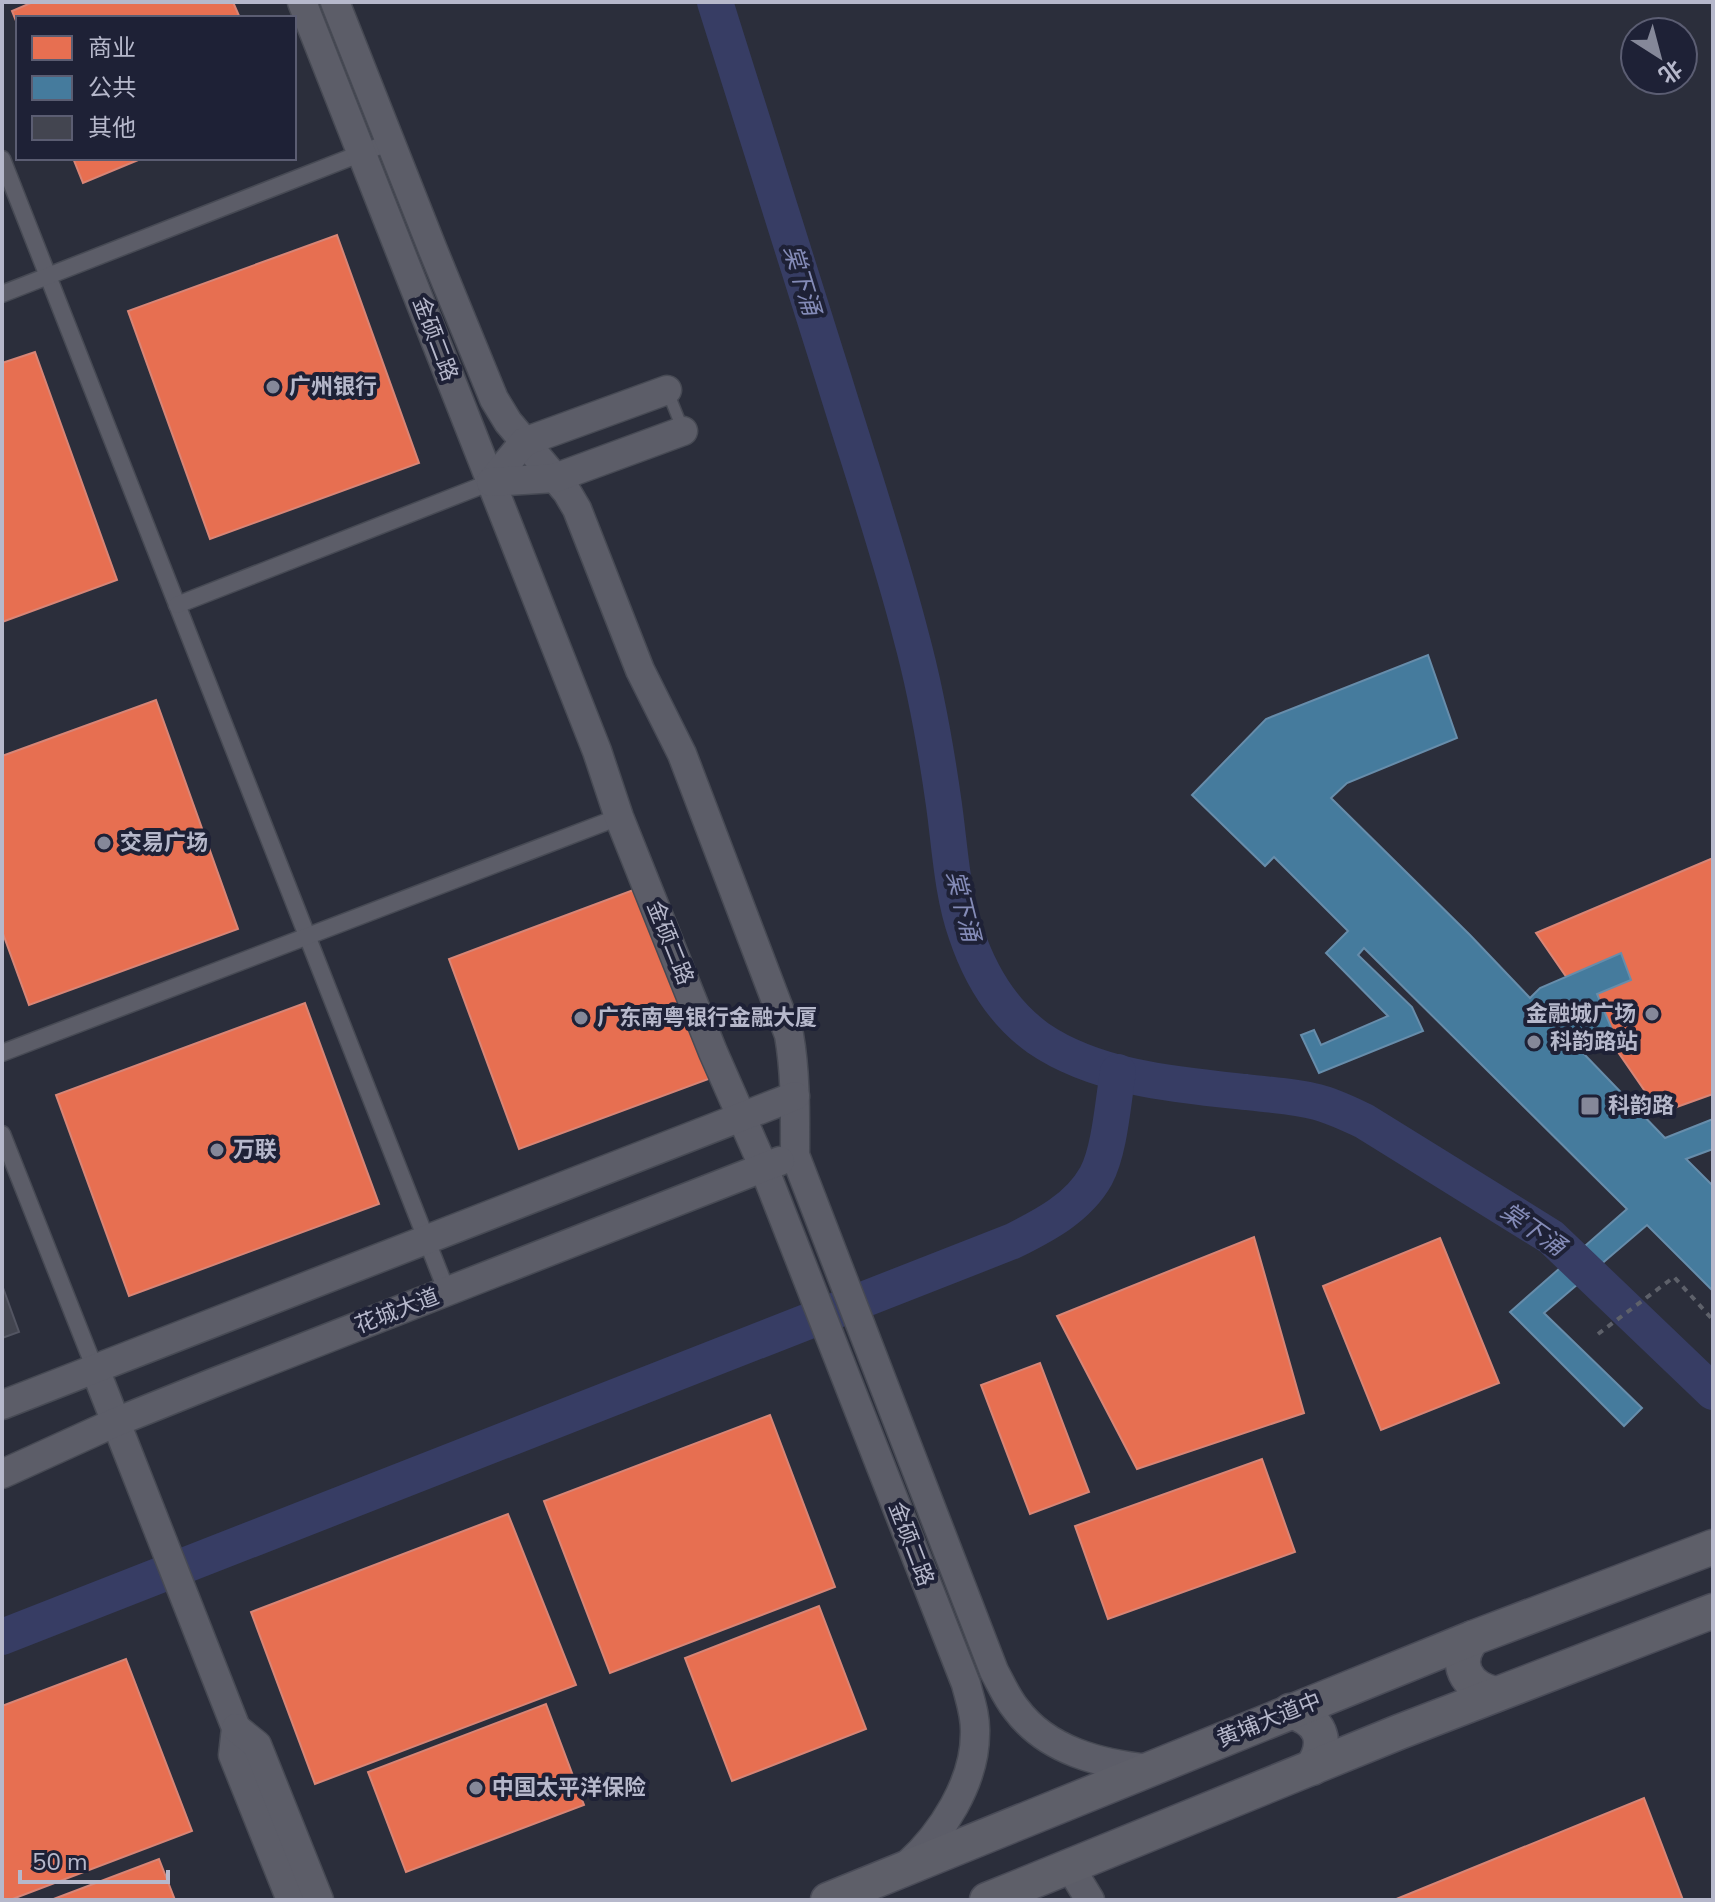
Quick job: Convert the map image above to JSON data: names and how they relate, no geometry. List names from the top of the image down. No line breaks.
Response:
{"streets":{"main road":["黄埔大道中"],"street":["金硕二路","花城大道"]},"crossings":[["金硕二路","花城大道"],["金硕二路","黄埔大道中"]],"water":["棠下涌"],"places":{"other":["广州银行","交易广场","金融城广场","广东南粤银行金融大厦","科韵路站","万联","中国太平洋保险"],"transit":["科韵路"]},"legend":["商业","公共","其他"],"scale_bar":"50 m","north":"bottom right"}
